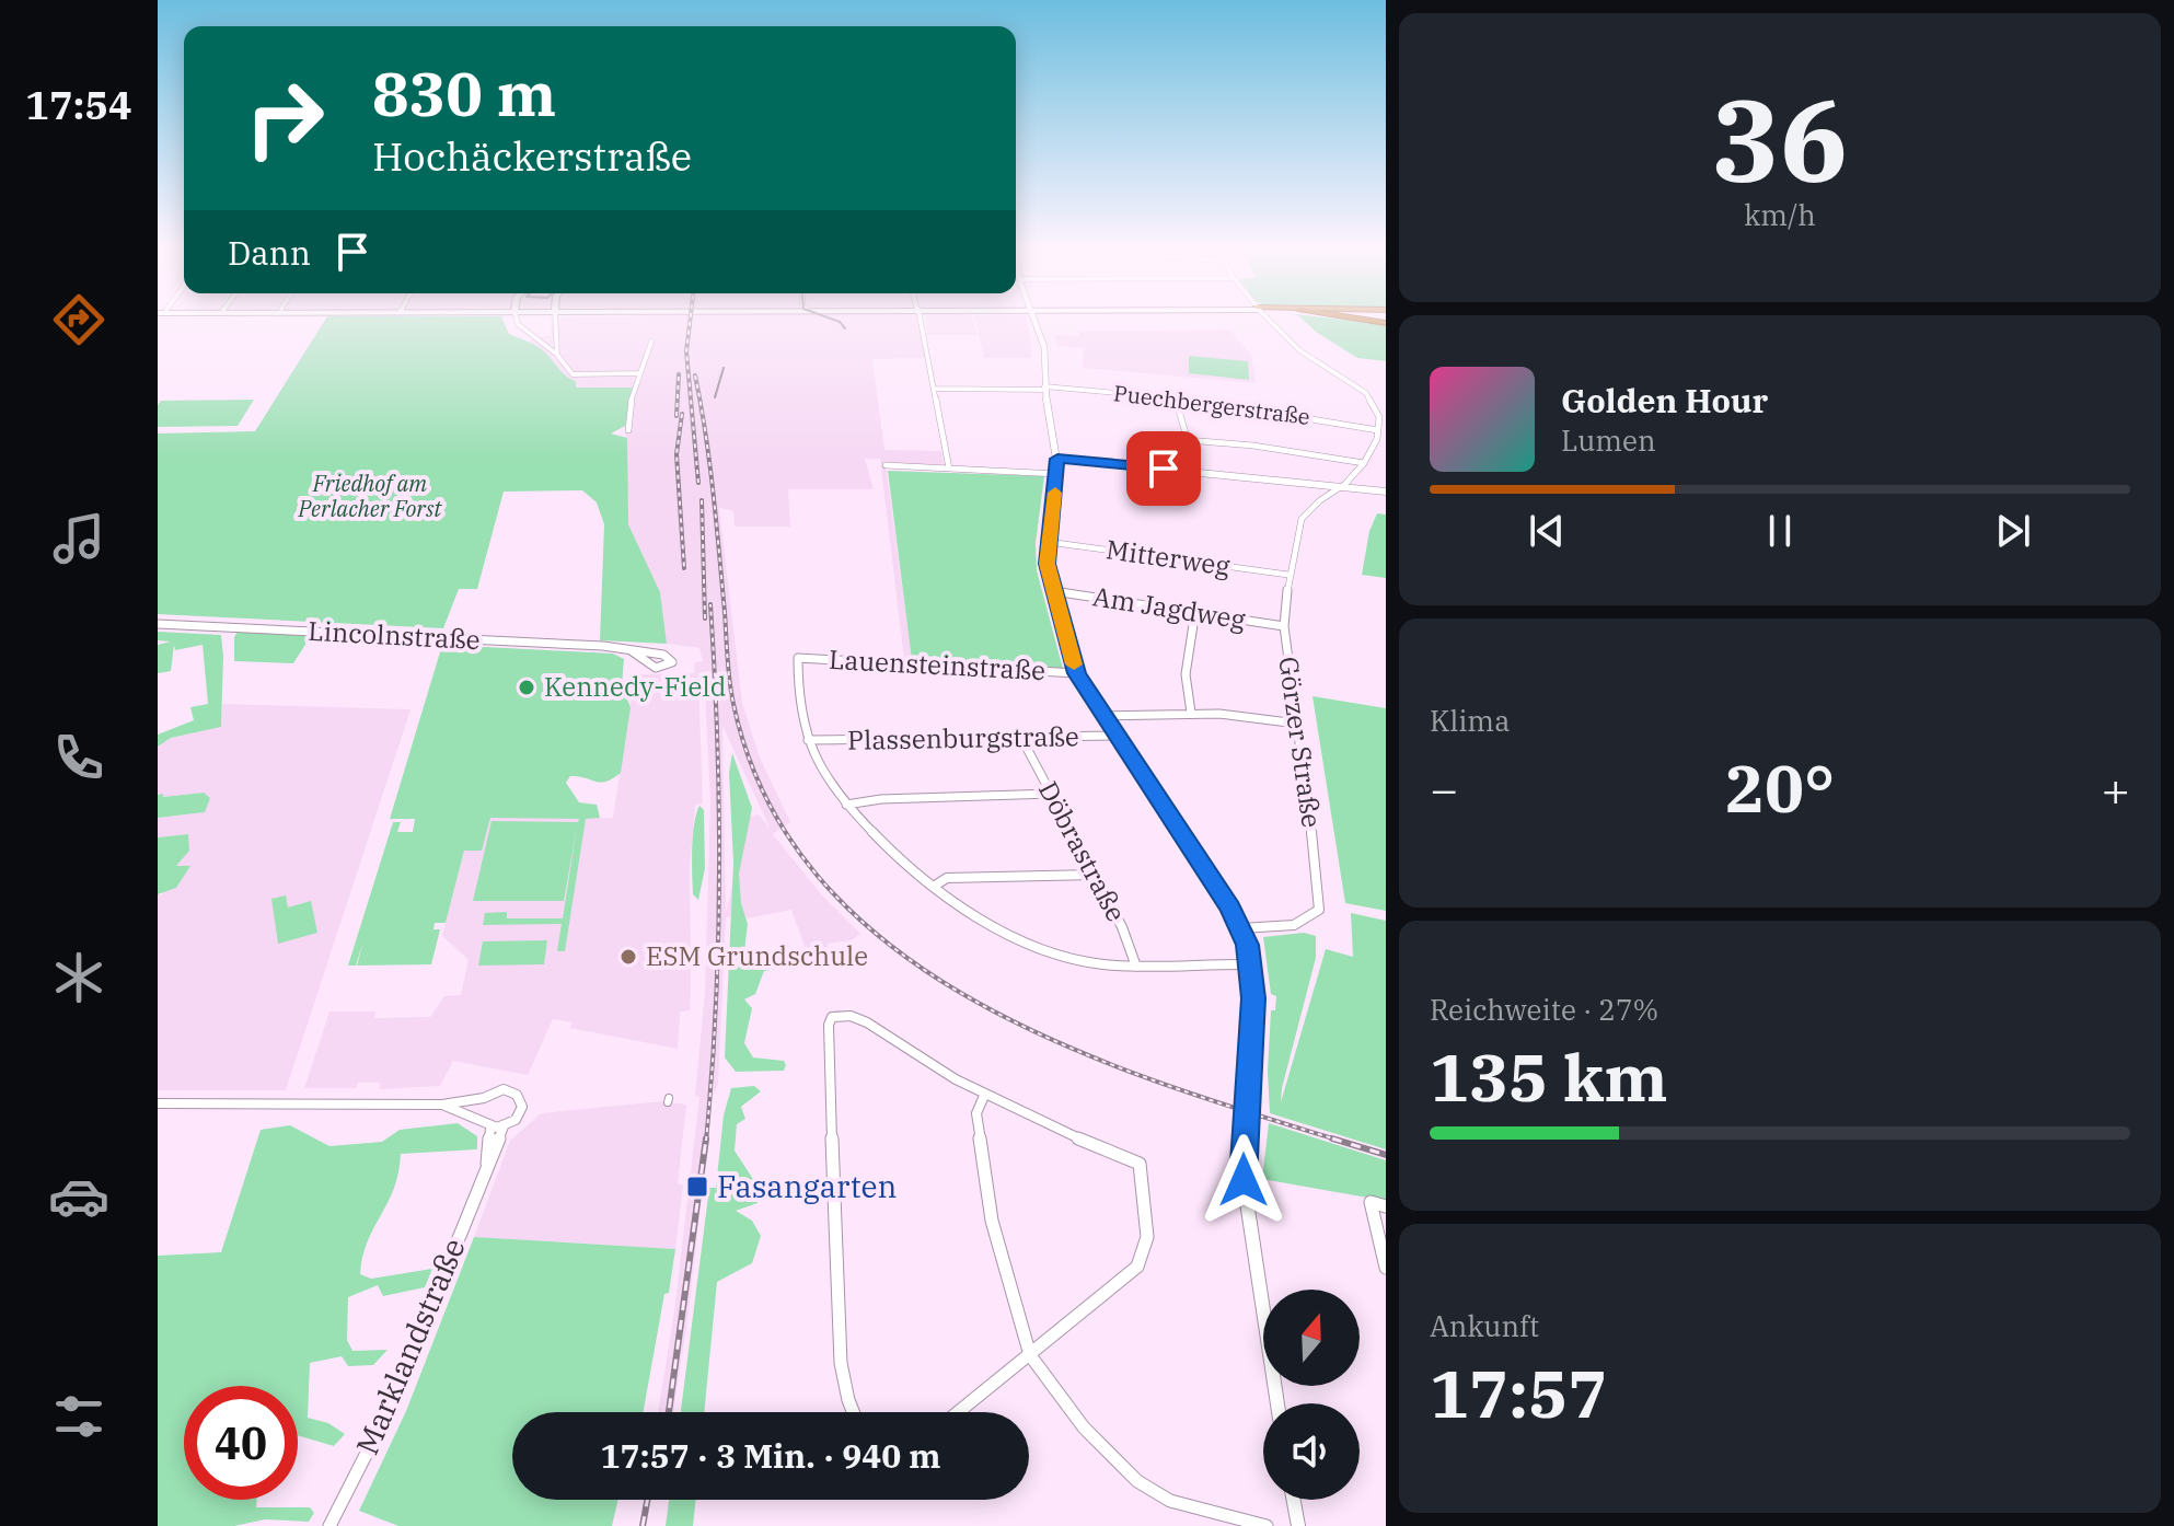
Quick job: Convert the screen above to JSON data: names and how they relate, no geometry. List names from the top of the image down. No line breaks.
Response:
{"streets":{"street":["Puechbergerstraße","Mitterweg","Am Jagdweg","Lincolnstraße","Lauensteinstraße","Plassenburgstraße","Görzer Straße","Döbrastraße","Marklandstraße"]},"crossings":[["Puechbergerstraße","Görzer Straße"],["Mitterweg","Görzer Straße"],["Am Jagdweg","Görzer Straße"],["Lauensteinstraße","Plassenburgstraße"],["Plassenburgstraße","Döbrastraße"]],"parks":["Friedhof am Perlacher Forst"],"places":{"other":["Kennedy-Field","ESM Grundschule"],"transit":["Fasangarten"]},"north":"top","page":{"tabs":"17:54","tile":[["36","km/h"],"Klima",["Reichweite · 27%","135 km"],["Ankunft","17:57"]],"turn":["830 m","Hochäckerstraße"],"then":"Dann","song":["Golden Hour","Lumen"],"heat":["−","20°","+"],"limit":"40","trip":"17:57 · 3 Min. · 940 m"}}
